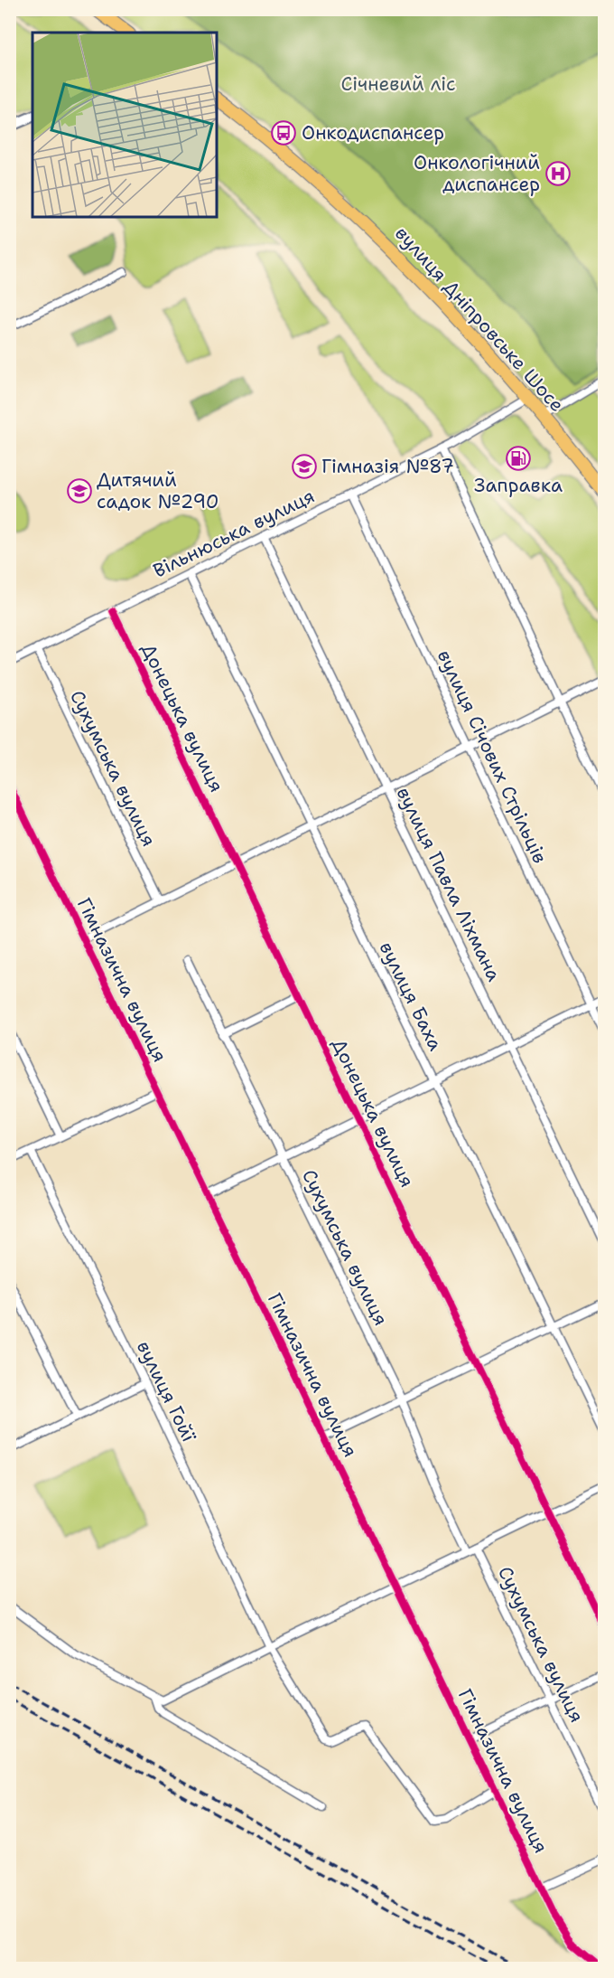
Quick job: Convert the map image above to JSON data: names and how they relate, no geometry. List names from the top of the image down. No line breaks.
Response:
{"streets":{"main road":["вулиця Дніпровське Шосе"],"street":["Вільнюська вулиця","Донецька вулиця","вулиця Січових Стрільців","Сухумська вулиця","вулиця Павла Ліхмана","Гімназична вулиця","вулиця Баха","вулиця Гойї"]},"crossings":[["вулиця Дніпровське Шосе","Вільнюська вулиця"],["Вільнюська вулиця","Донецька вулиця"],["Вільнюська вулиця","вулиця Січових Стрільців"],["Вільнюська вулиця","Сухумська вулиця"],["Вільнюська вулиця","вулиця Павла Ліхмана"],["Вільнюська вулиця","вулиця Баха"],["Гімназична вулиця","вулиця Гойї"]],"parks":["Січневий ліс"],"places":{"bus stop":["Онкодиспансер"],"hospital":["Онкологічний диспансер"],"fuel station":["Заправка"],"school or university":["Гімназія №87","Дитячий садок №290"]}}
